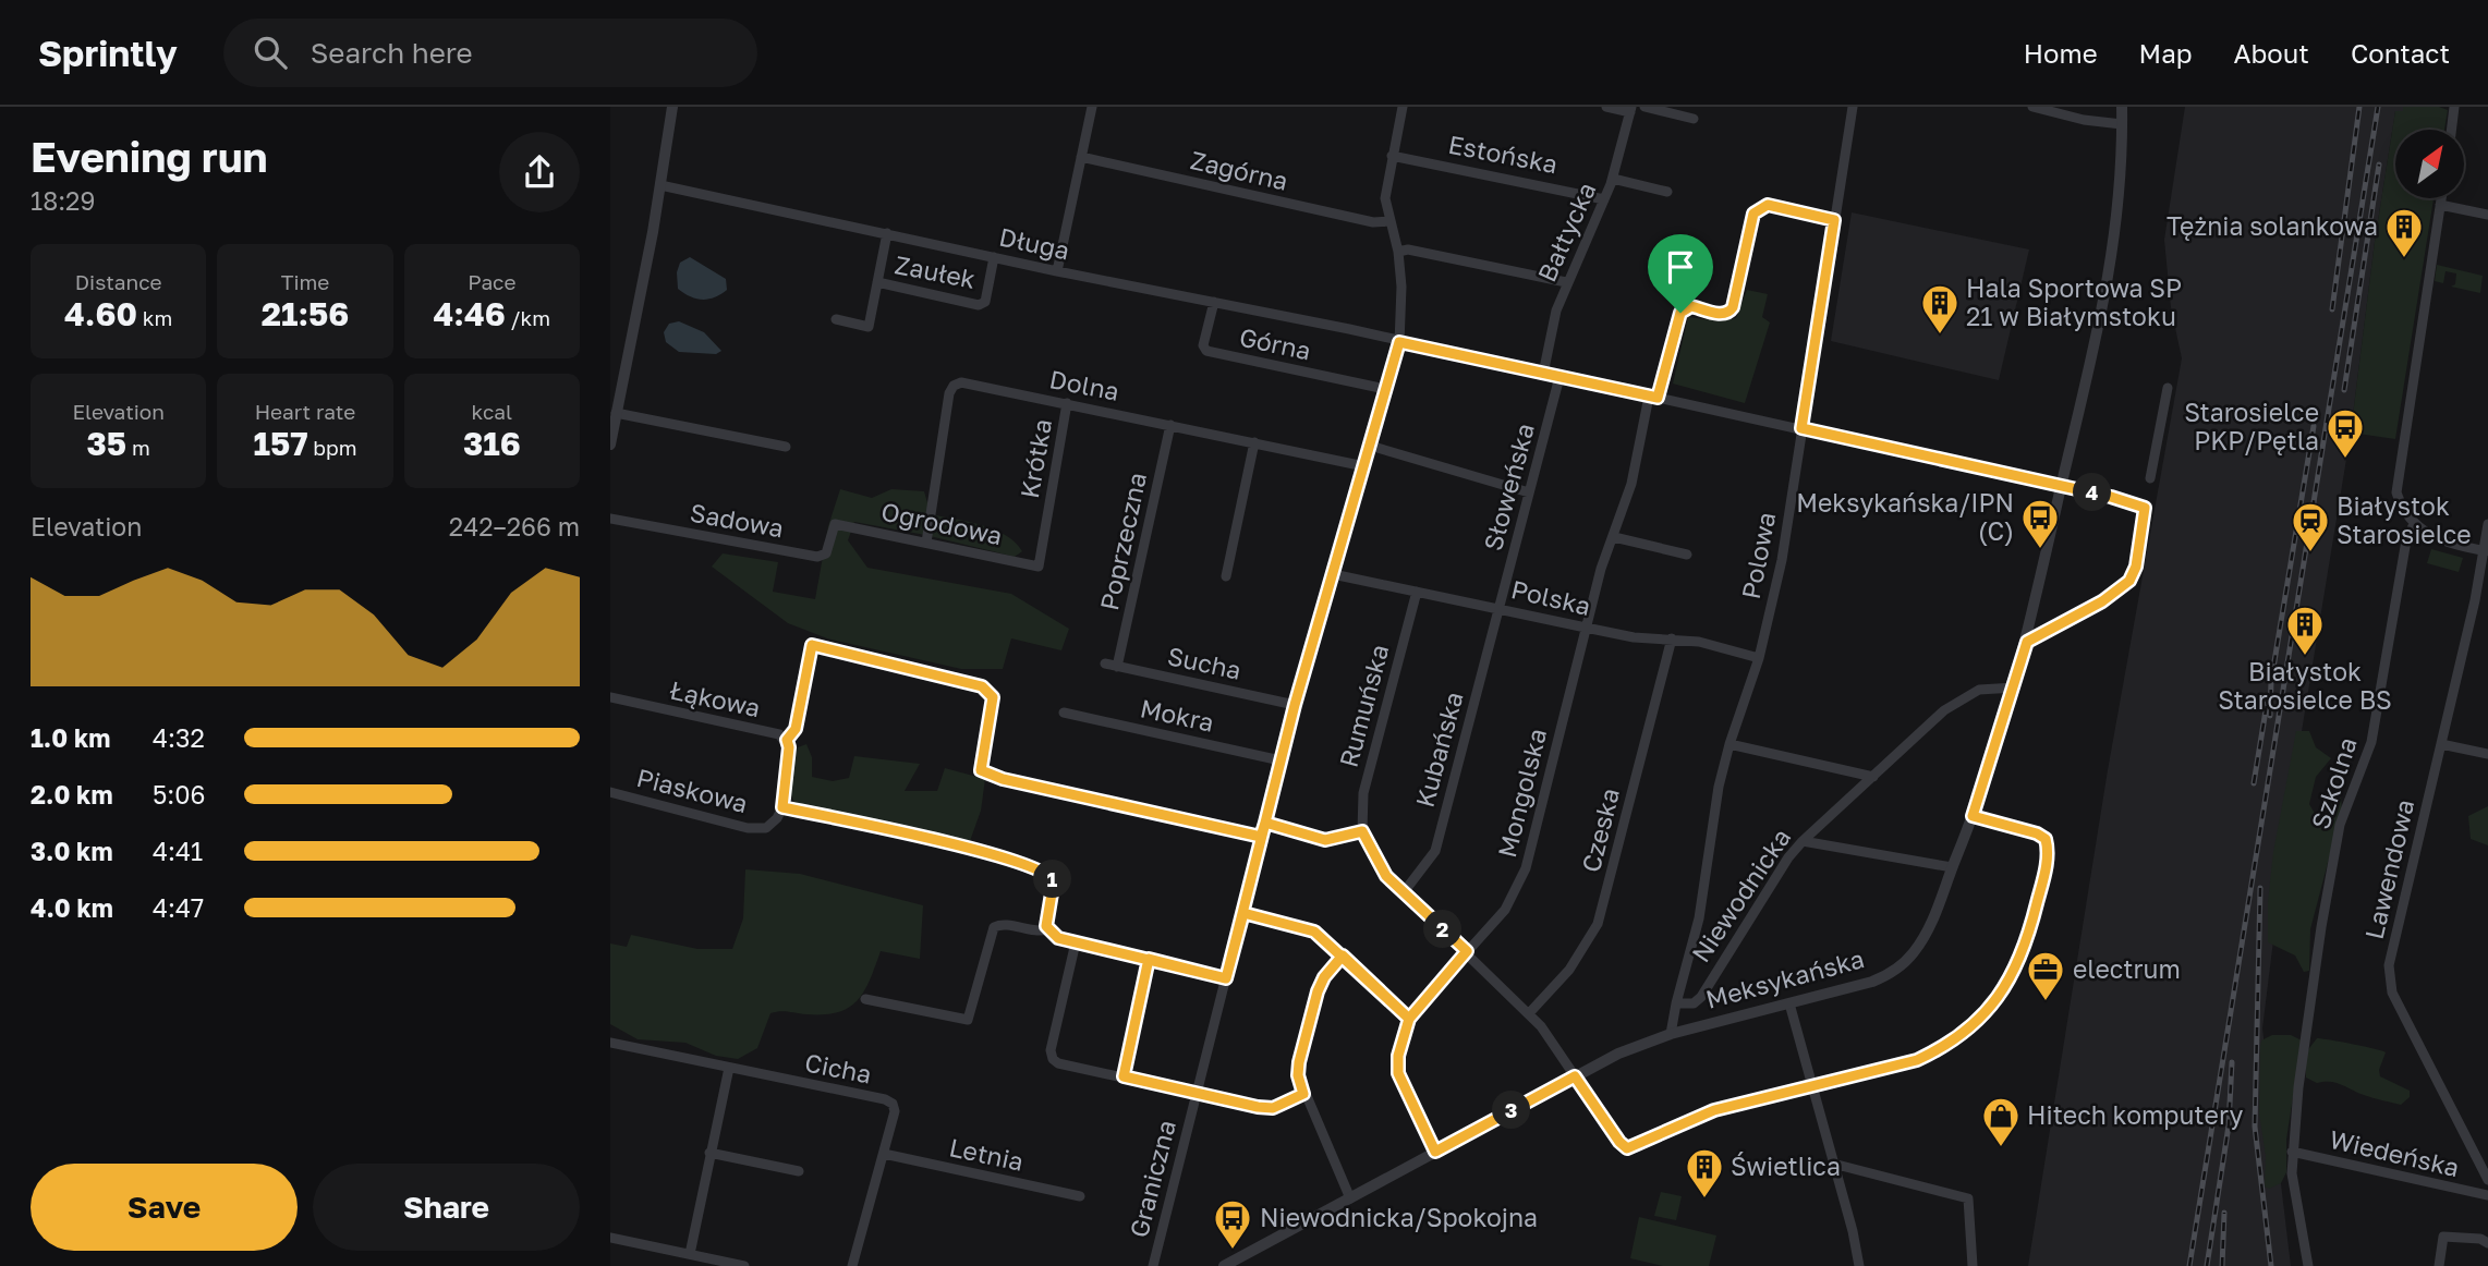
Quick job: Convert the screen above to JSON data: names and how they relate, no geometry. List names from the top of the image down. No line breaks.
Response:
{"streets":{"street":["Estońska","Zagórna","Bałtycka","Długa","Zaułek","Górna","Dolna","Krótka","Słoweńska","Sadowa","Ogrodowa","Poprzeczna","Polowa","Polska","Sucha","Łąkowa","Rumuńska","Mokra","Kubańska","Szkolna","Piaskowa","Mongolska","Czeska","Lawendowa","Niewodnicka","Meksykańska","Cicha","Wiedeńska","Letnia","Graniczna"]},"crossings":[["Estońska","Bałtycka"],["Estońska","Graniczna"],["Zagórna","Graniczna"],["Bałtycka","Długa"],["Długa","Zaułek"],["Długa","Górna"],["Długa","Słoweńska"],["Długa","Polowa"],["Długa","Mongolska"],["Długa","Meksykańska"],["Długa","Graniczna"],["Górna","Graniczna"],["Dolna","Krótka"],["Dolna","Ogrodowa"],["Dolna","Poprzeczna"],["Dolna","Graniczna"],["Krótka","Ogrodowa"],["Słoweńska","Polska"],["Słoweńska","Kubańska"],["Sadowa","Ogrodowa"],["Poprzeczna","Sucha"],["Polowa","Polska"],["Polowa","Mongolska"],["Polowa","Niewodnicka"],["Polska","Rumuńska"],["Polska","Kubańska"],["Polska","Mongolska"],["Polska","Czeska"],["Polska","Graniczna"],["Sucha","Graniczna"],["Łąkowa","Piaskowa"],["Rumuńska","Kubańska"],["Rumuńska","Mongolska"],["Rumuńska","Czeska"],["Mokra","Graniczna"],["Szkolna","Wiedeńska"],["Niewodnicka","Meksykańska"],["Cicha","Letnia"]],"places":{"building":["Tężnia solankowa","Hala Sportowa SP 21 w Białymstoku","Białystok Starosielce BS","Świetlica"],"bus stop":["Starosielce PKP/Pętla","Meksykańska/IPN (C)","Niewodnicka/Spokojna"],"station":["Białystok Starosielce"],"office":["electrum"],"shop":["Hitech komputery"]},"north":"top right","page":{"header":"Sprintly","search":"Search here","nav":["Home","Map","About","Contact"],"heading":["Evening run","18:29"],"stats":[["Distance","4.60 km"],["Time","21:56"],["Pace","4:46 /km"],["Elevation","35 m"],["Heart rate","157 bpm"],["kcal","316"]],"pins":["4","1","2","3"],"chart":["Elevation","242–266 m"],"list":[{"name":"1.0 km","note":"4:32"},{"name":"2.0 km","note":"5:06"},{"name":"3.0 km","note":"4:41"},{"name":"4.0 km","note":"4:47"}],"buttons":["Save","Share"]}}
